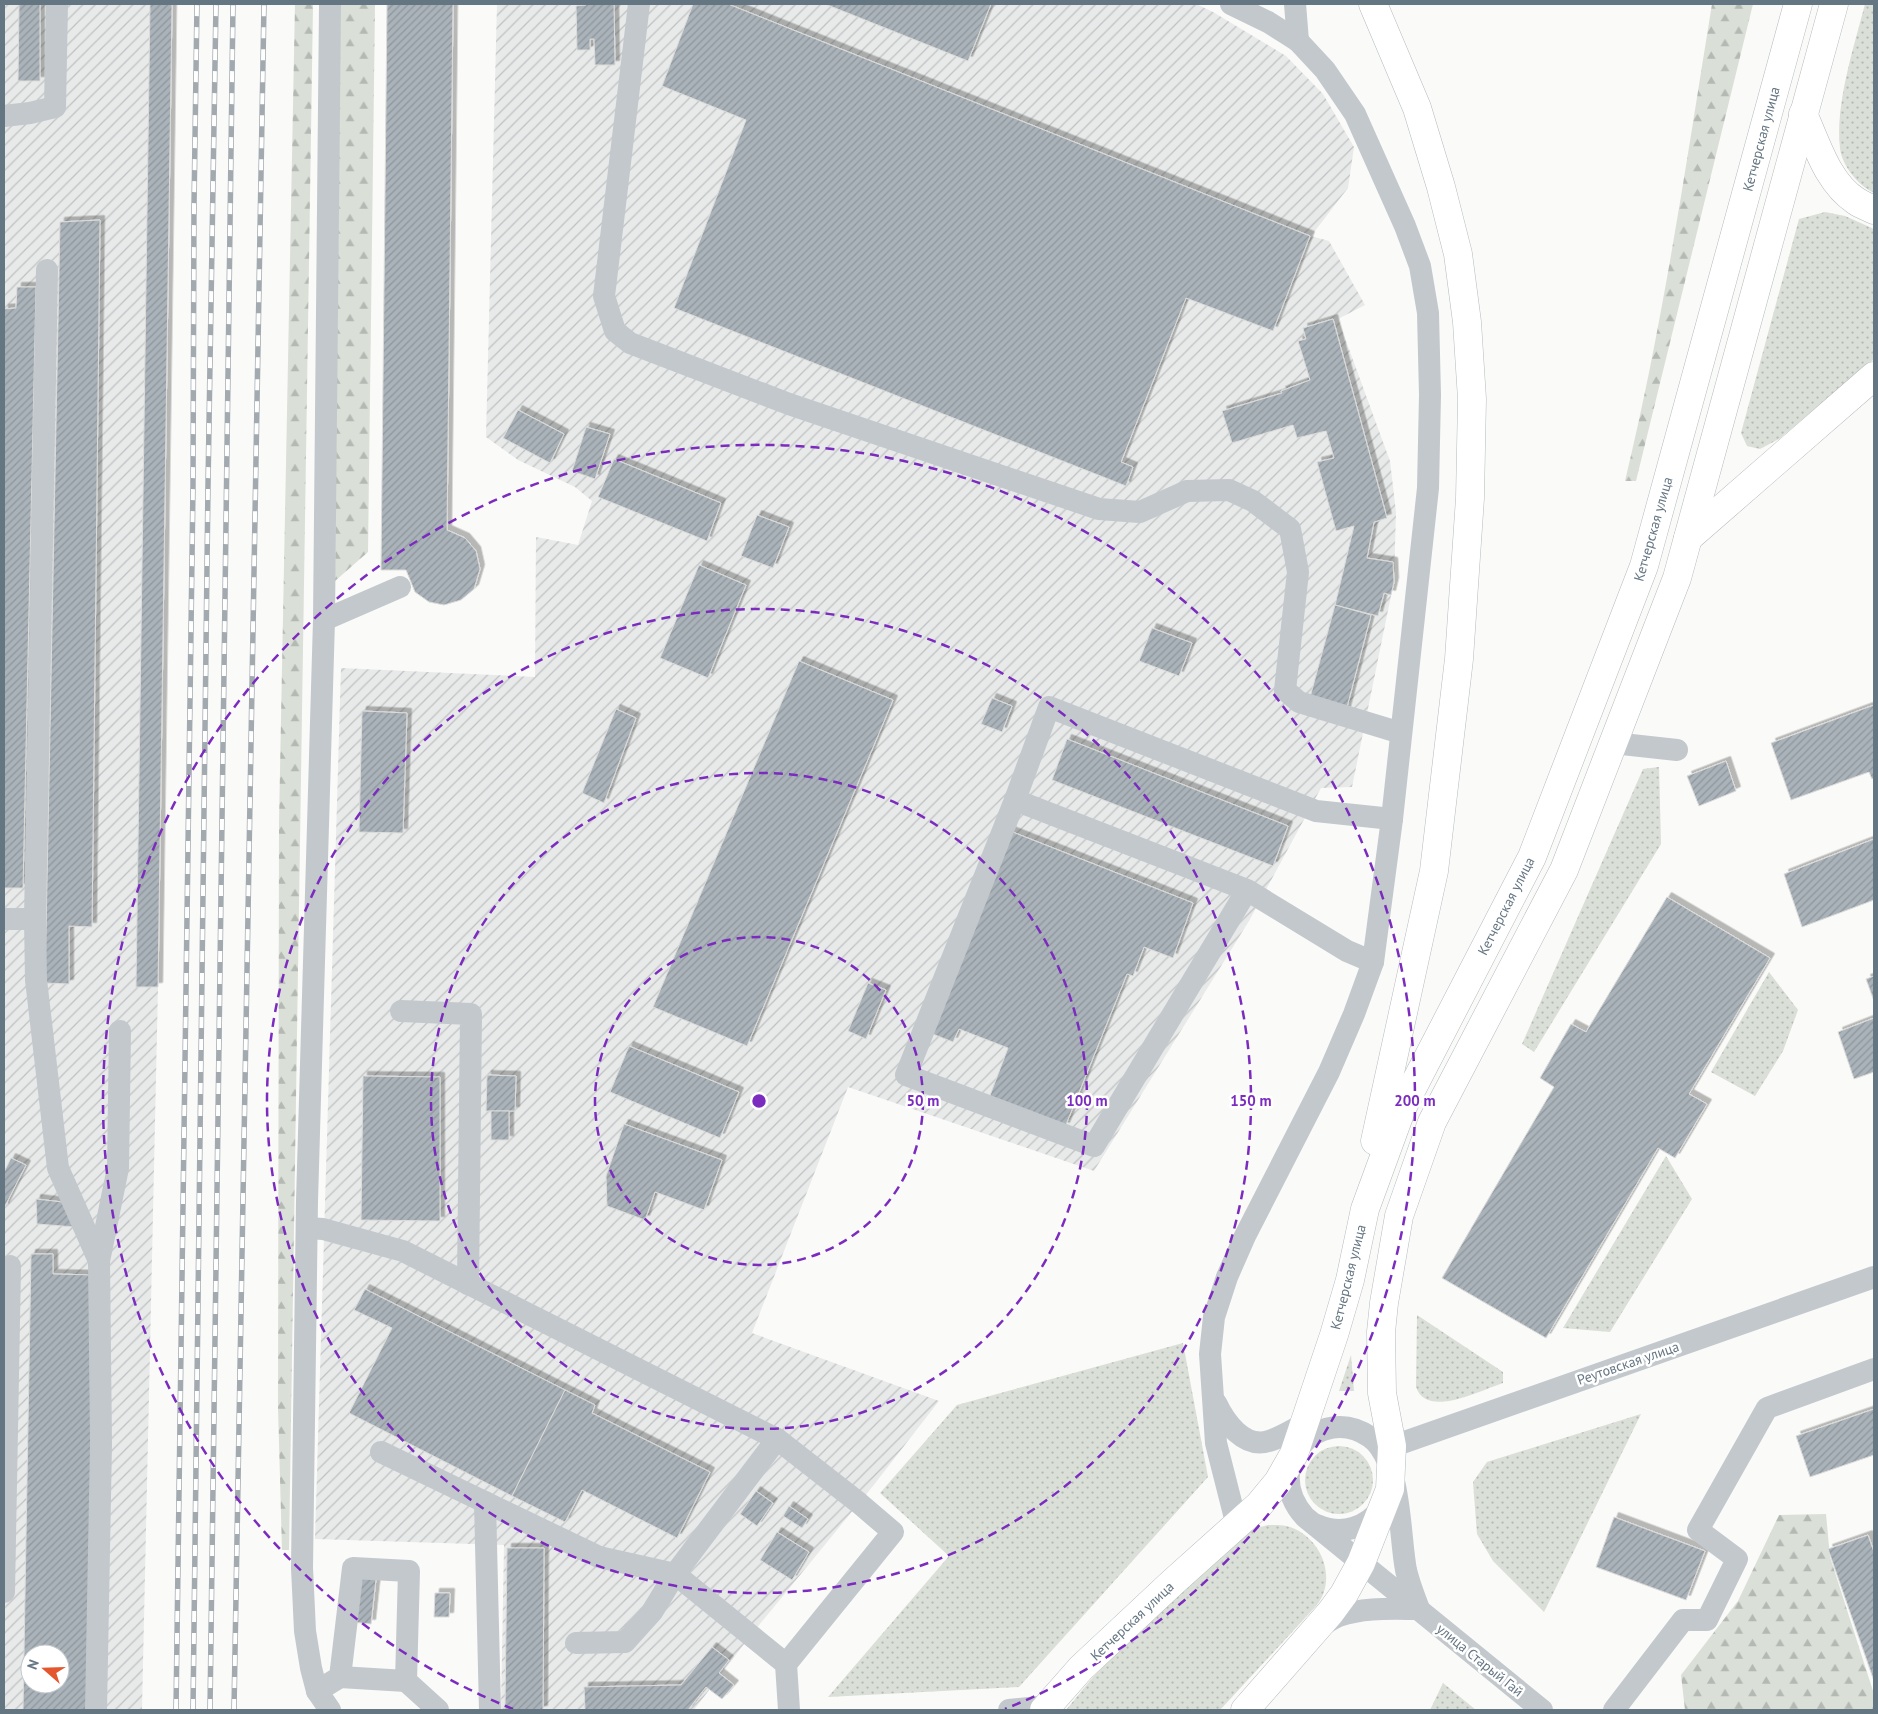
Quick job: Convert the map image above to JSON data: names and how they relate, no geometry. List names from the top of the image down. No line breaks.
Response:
{"streets":{"main road":["Кетчерская улица"],"street":["Реутовская улица","улица Старый Гай"]},"crossings":[["Кетчерская улица","Реутовская улица"],["Кетчерская улица","улица Старый Гай"],["Реутовская улица","улица Старый Гай"]],"north":"left","rings":["50 m","100 m","150 m","200 m"]}
